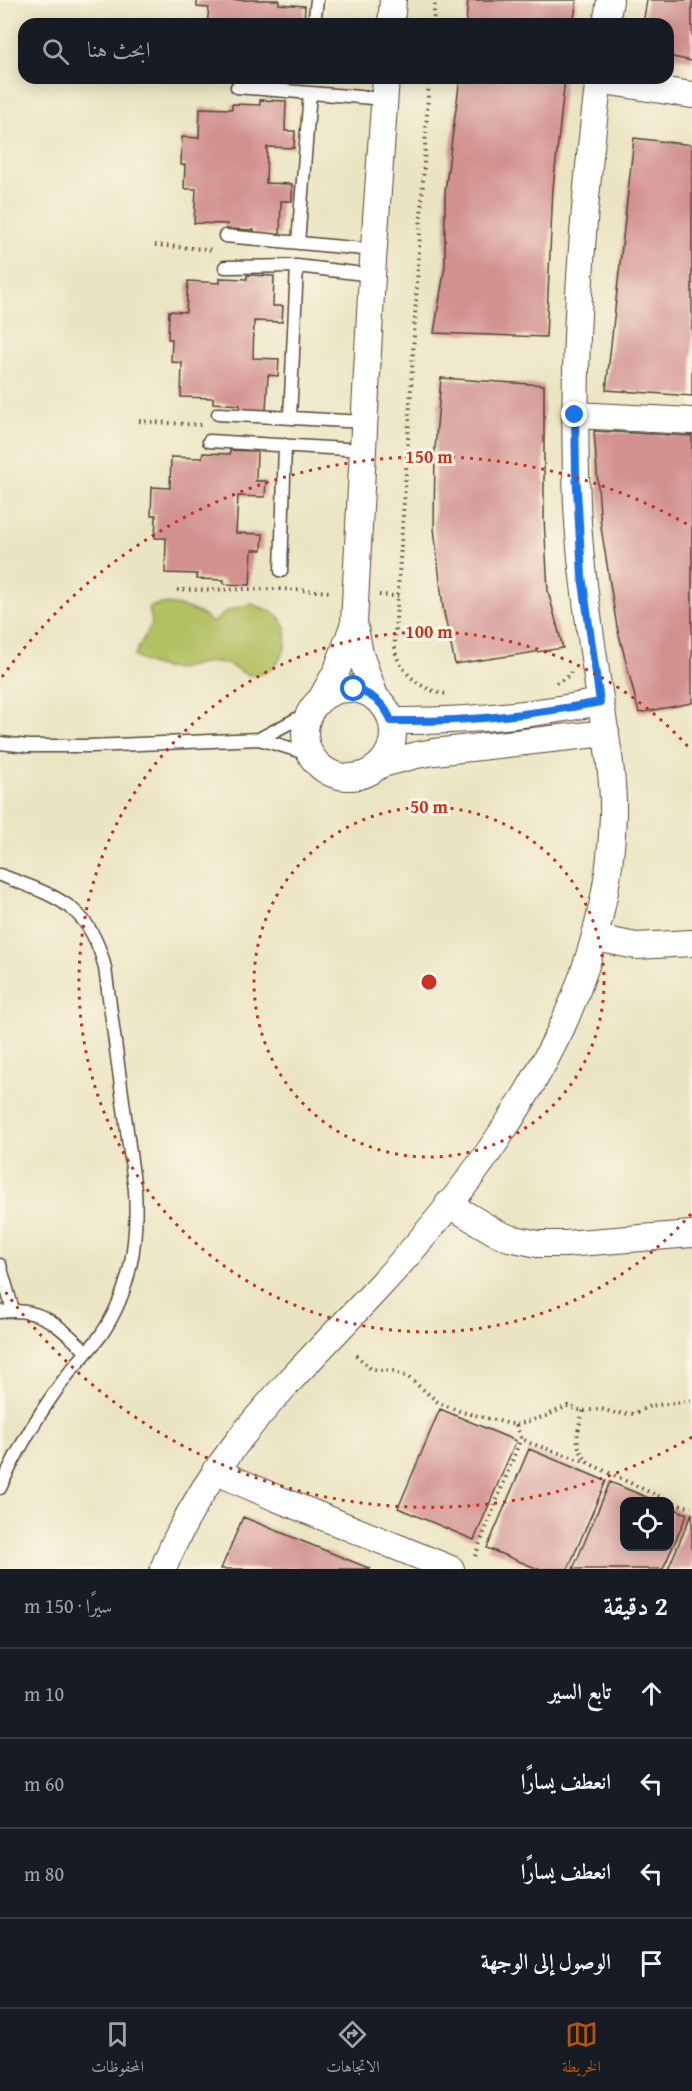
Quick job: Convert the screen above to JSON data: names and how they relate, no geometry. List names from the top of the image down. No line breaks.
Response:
{"page":{"search":"ابحث هنا","heading":["2 دقيقة","سيرًا · 150 m"],"list":[["تابع السير","10 m"],["انعطف يسارًا","60 m"],["انعطف يسارًا","80 m"],"الوصول إلى الوجهة"],"nav":["الخريطة","الاتجاهات","المحفوظات"]},"rings":["150 m","100 m","50 m"]}
